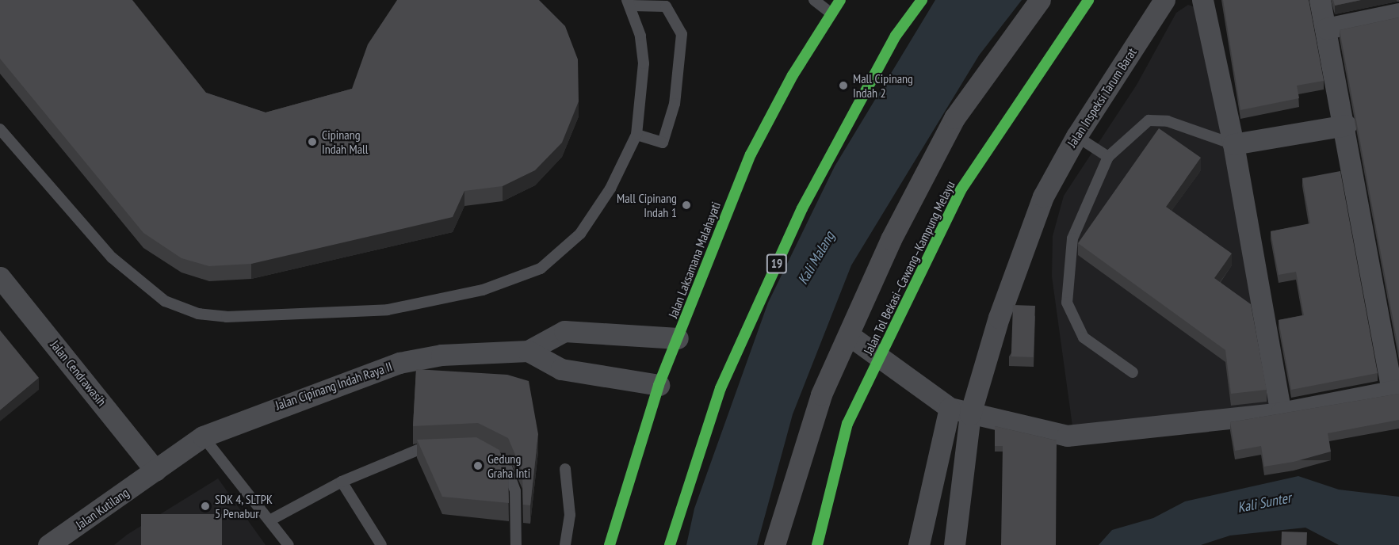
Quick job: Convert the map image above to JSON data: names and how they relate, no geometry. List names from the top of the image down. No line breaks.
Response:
{"streets":{"main road":["Jalan Laksamana Malahayati","19","Jalan Tol Bekasi–Cawang–Kampung Melayu"],"street":["Jalan Inspeksi Tarum Barat","Jalan Cendrawasih","Jalan Cipinang Indah Raya II","Jalan Kutilang"]},"crossings":[["Jalan Laksamana Malahayati","Jalan Cipinang Indah Raya II"],["Jalan Cendrawasih","Jalan Cipinang Indah Raya II"],["Jalan Cendrawasih","Jalan Kutilang"],["Jalan Cipinang Indah Raya II","Jalan Kutilang"]],"water":["Kali Malang","Kali Sunter"],"places":["Mall Cipinang Indah 2","Cipinang Indah Mall","Mall Cipinang Indah 1","Gedung Graha Inti","SDK 4, SLTPK 5 Penabur"]}
